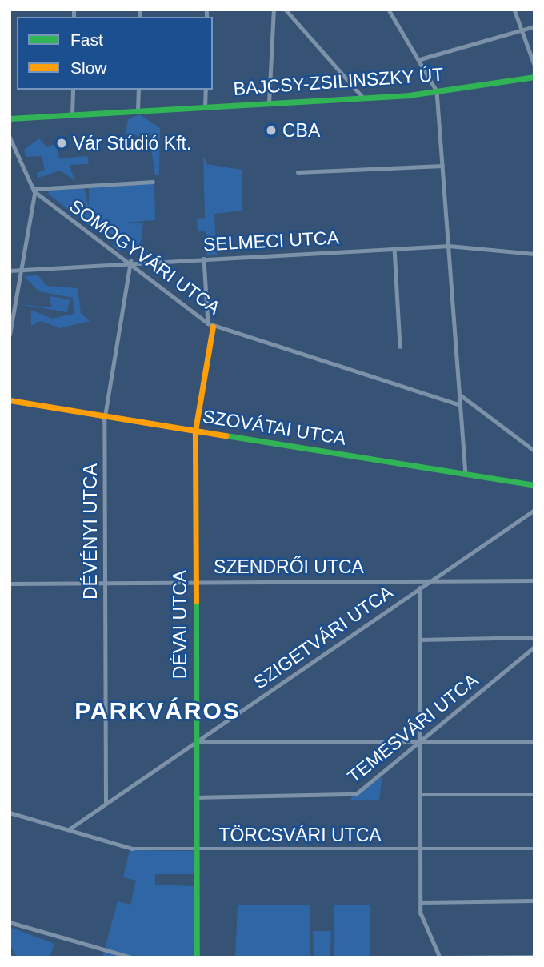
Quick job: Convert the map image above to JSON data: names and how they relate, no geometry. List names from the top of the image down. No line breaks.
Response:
{"streets":{"street":["BAJCSY-ZSILINSZKY ÚT","SELMECI UTCA","SOMOGYVÁRI UTCA","SZOVÁTAI UTCA","DÉVÉNYI UTCA","SZENDRŐI UTCA","DÉVAI UTCA","SZIGETVÁRI UTCA","TEMESVÁRI UTCA","TÖRCSVÁRI UTCA"]},"crossings":[["SELMECI UTCA","SOMOGYVÁRI UTCA"],["SELMECI UTCA","DÉVÉNYI UTCA"],["SELMECI UTCA","DÉVAI UTCA"],["SOMOGYVÁRI UTCA","DÉVÉNYI UTCA"],["SOMOGYVÁRI UTCA","DÉVAI UTCA"],["SZOVÁTAI UTCA","DÉVÉNYI UTCA"],["SZOVÁTAI UTCA","DÉVAI UTCA"],["DÉVÉNYI UTCA","SZENDRŐI UTCA"],["DÉVÉNYI UTCA","SZIGETVÁRI UTCA"],["SZENDRŐI UTCA","DÉVAI UTCA"],["SZENDRŐI UTCA","SZIGETVÁRI UTCA"],["DÉVAI UTCA","SZIGETVÁRI UTCA"],["DÉVAI UTCA","TEMESVÁRI UTCA"],["DÉVAI UTCA","TÖRCSVÁRI UTCA"],["SZIGETVÁRI UTCA","TÖRCSVÁRI UTCA"]],"districts":["PARKVÁROS"],"places":["CBA","Vár Stúdió Kft."],"legend":["Fast","Slow"]}
